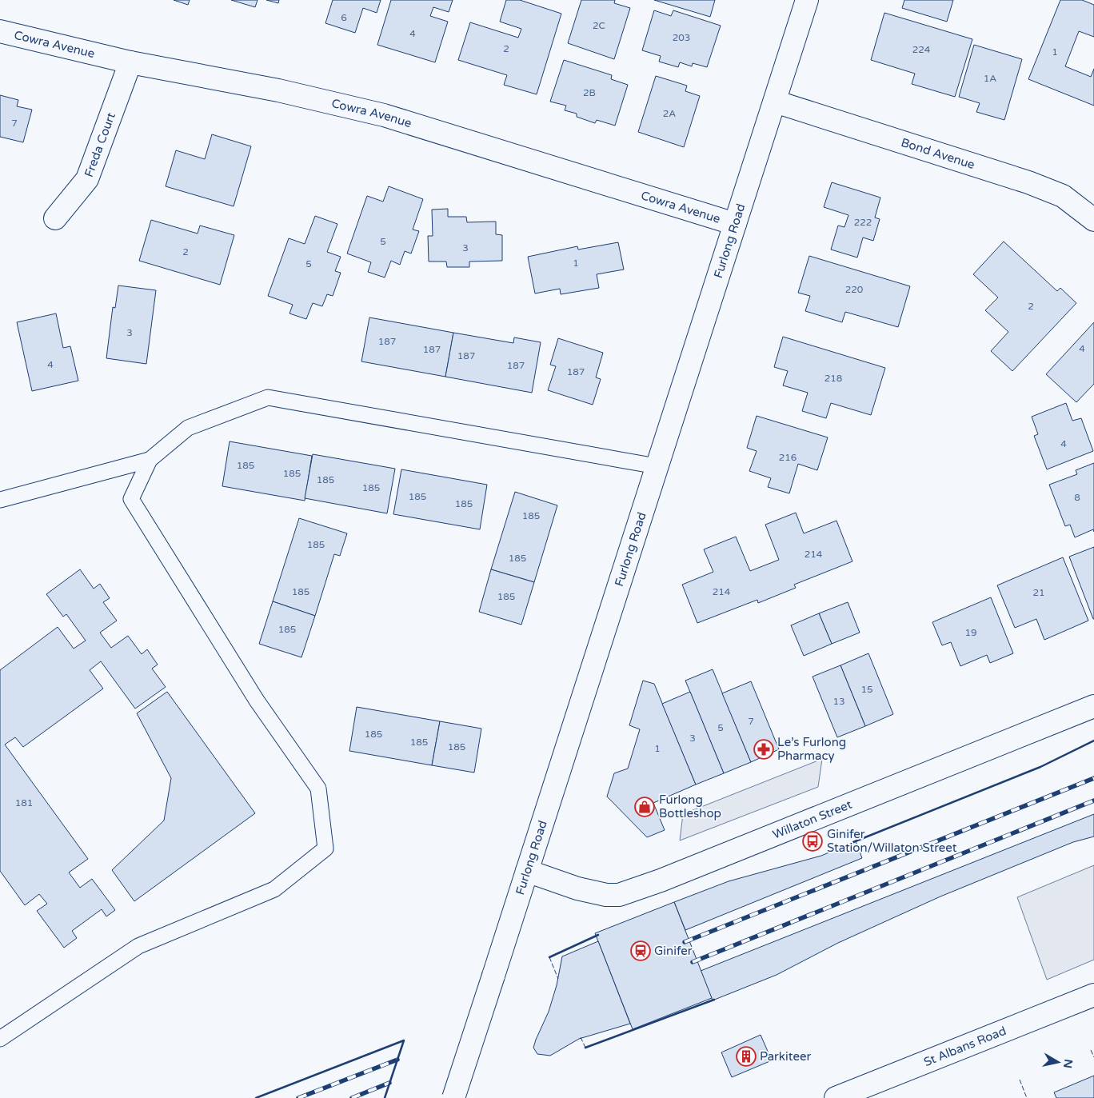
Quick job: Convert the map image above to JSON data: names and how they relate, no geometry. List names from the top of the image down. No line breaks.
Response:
{"streets":{"street":["Cowra Avenue","Freda Court","Bond Avenue","Furlong Road","Willaton Street","St Albans Road"]},"crossings":[["Cowra Avenue","Freda Court"],["Cowra Avenue","Furlong Road"],["Bond Avenue","Furlong Road"],["Furlong Road","Willaton Street"]],"places":{"pharmacy":["Le’s Furlong Pharmacy"],"shop":["Furlong Bottleshop"],"bus stop":["Ginifer Station/Willaton Street"],"station":["Ginifer"],"building":["Parkiteer"]},"house_numbers":["6","2C","4","203","2","224","1","1A","2B","2A","7","222","5","3","2","1","5","220","2","3","187","4","187","187","4","187","187","218","4","216","185","185","185","185","185","8","185","185","185","214","185","185","214","21","185","185","19","15","13","7","5","185","3","185","185","1","181"],"north":"right"}
